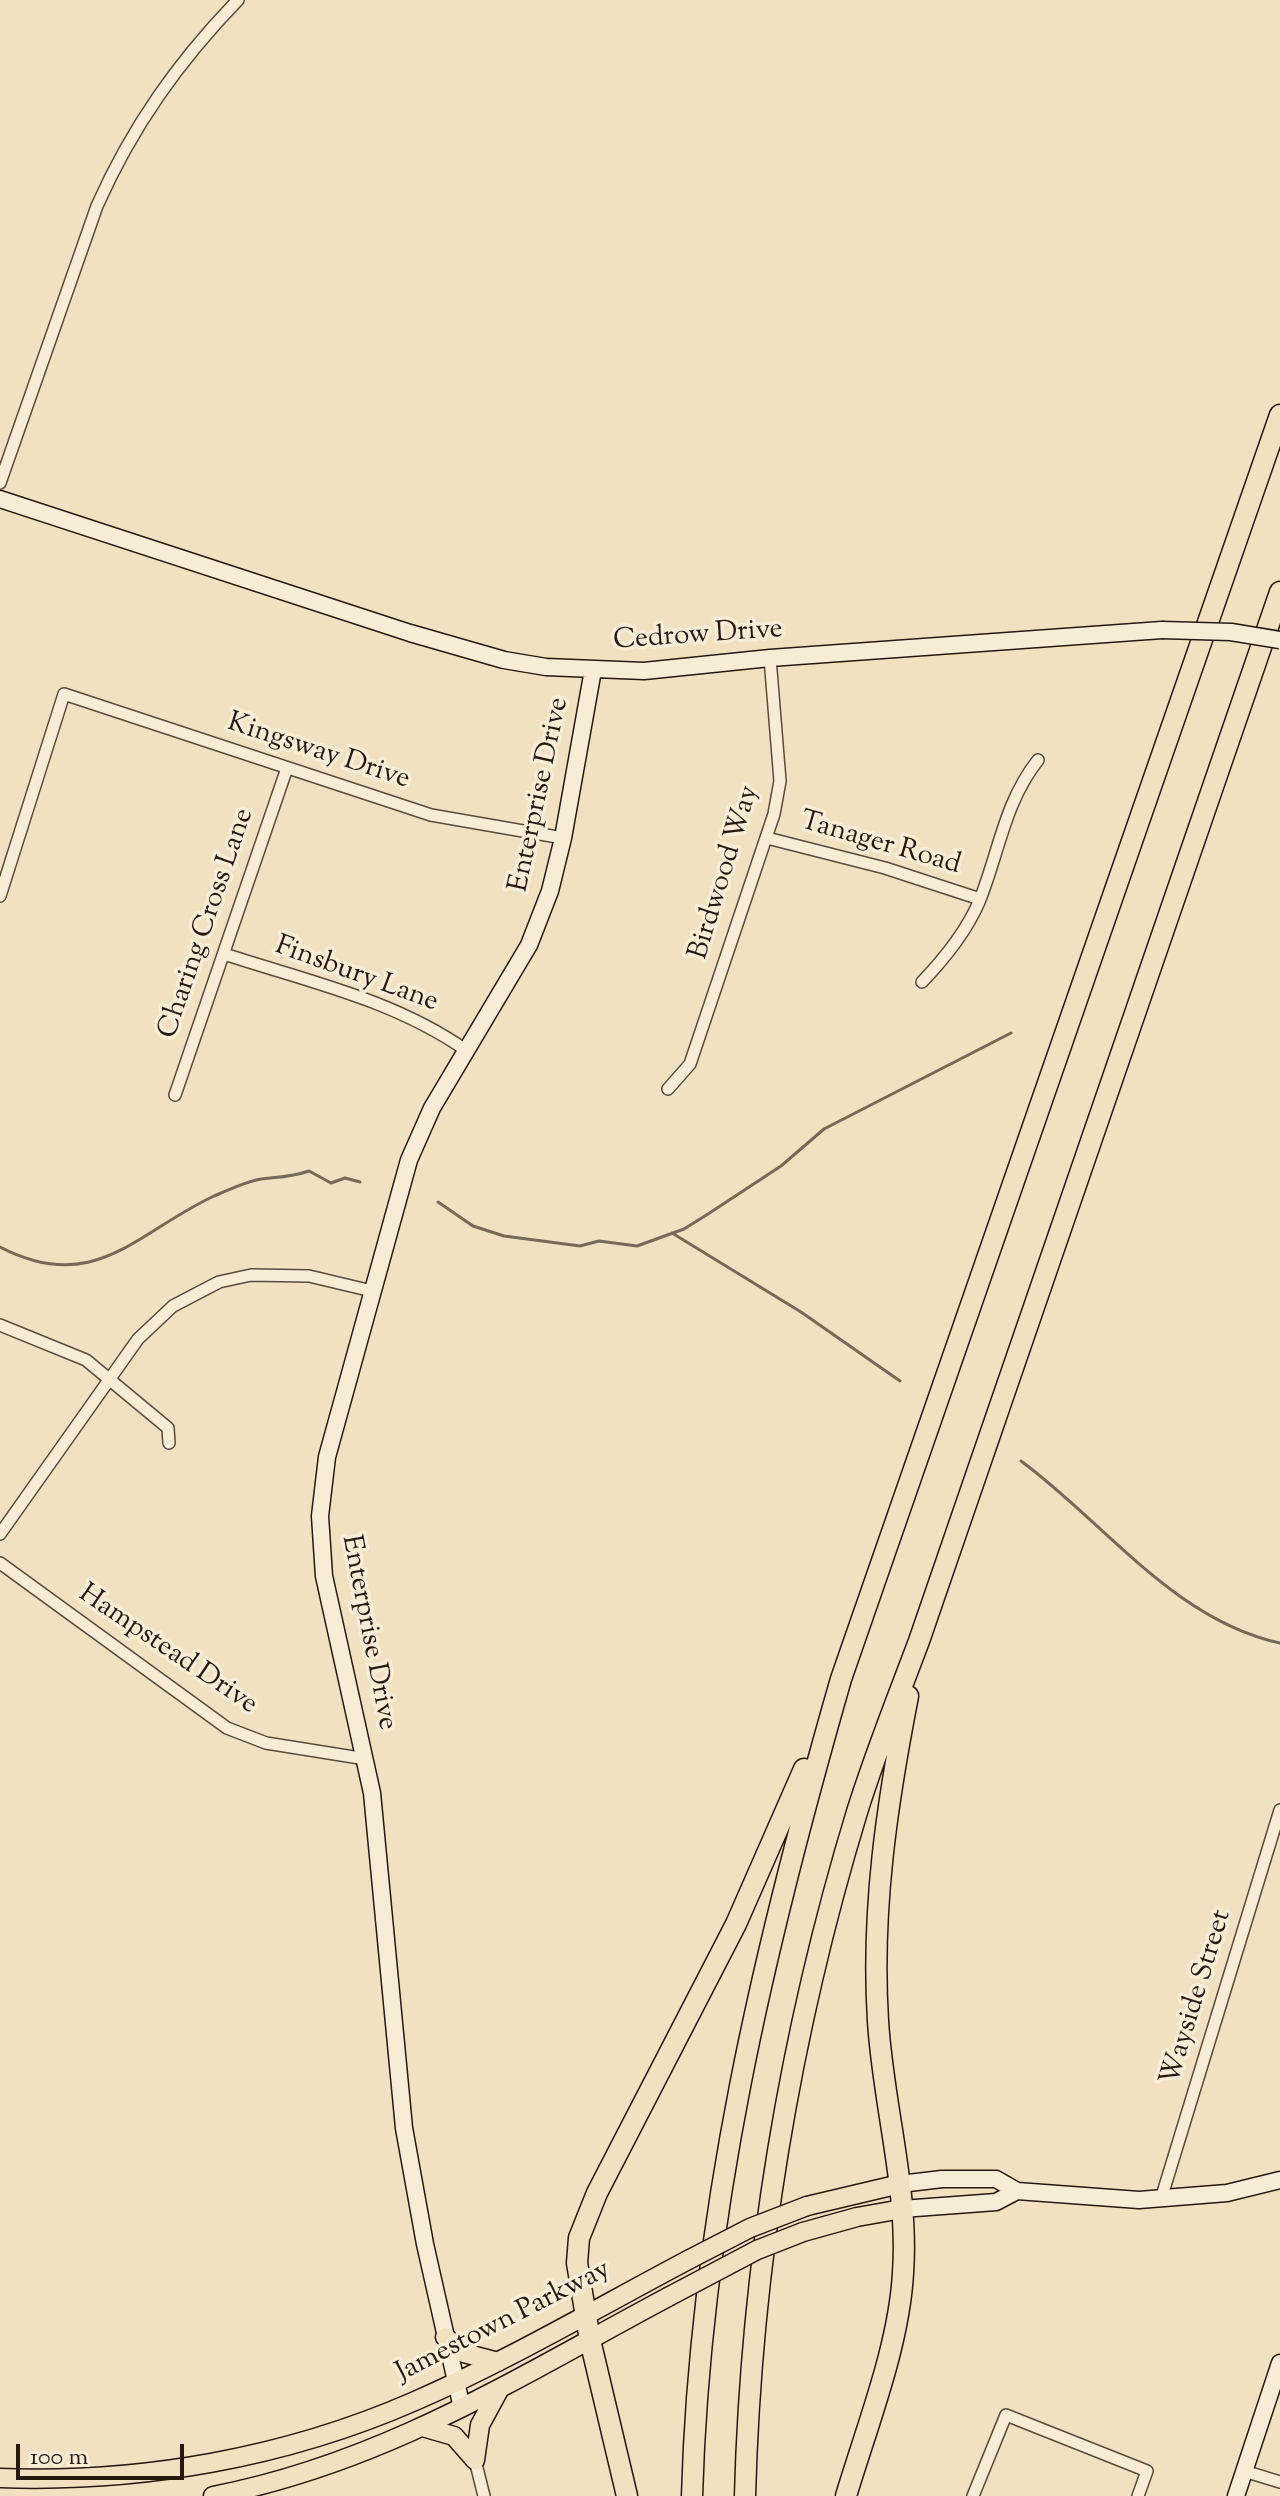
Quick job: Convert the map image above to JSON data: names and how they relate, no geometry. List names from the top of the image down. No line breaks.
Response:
{"streets":{"main road":["Jamestown Parkway"],"street":["Cedrow Drive","Kingsway Drive","Enterprise Drive","Tanager Road","Birdwood Way","Charing Cross Lane","Finsbury Lane","Hampstead Drive","Wayside Street"]},"crossings":[["Cedrow Drive","Enterprise Drive"],["Cedrow Drive","Birdwood Way"],["Kingsway Drive","Enterprise Drive"],["Kingsway Drive","Charing Cross Lane"],["Enterprise Drive","Finsbury Lane"],["Enterprise Drive","Hampstead Drive"],["Enterprise Drive","Jamestown Parkway"],["Tanager Road","Birdwood Way"],["Charing Cross Lane","Finsbury Lane"],["Wayside Street","Jamestown Parkway"]],"scale_bar":"100 m"}
